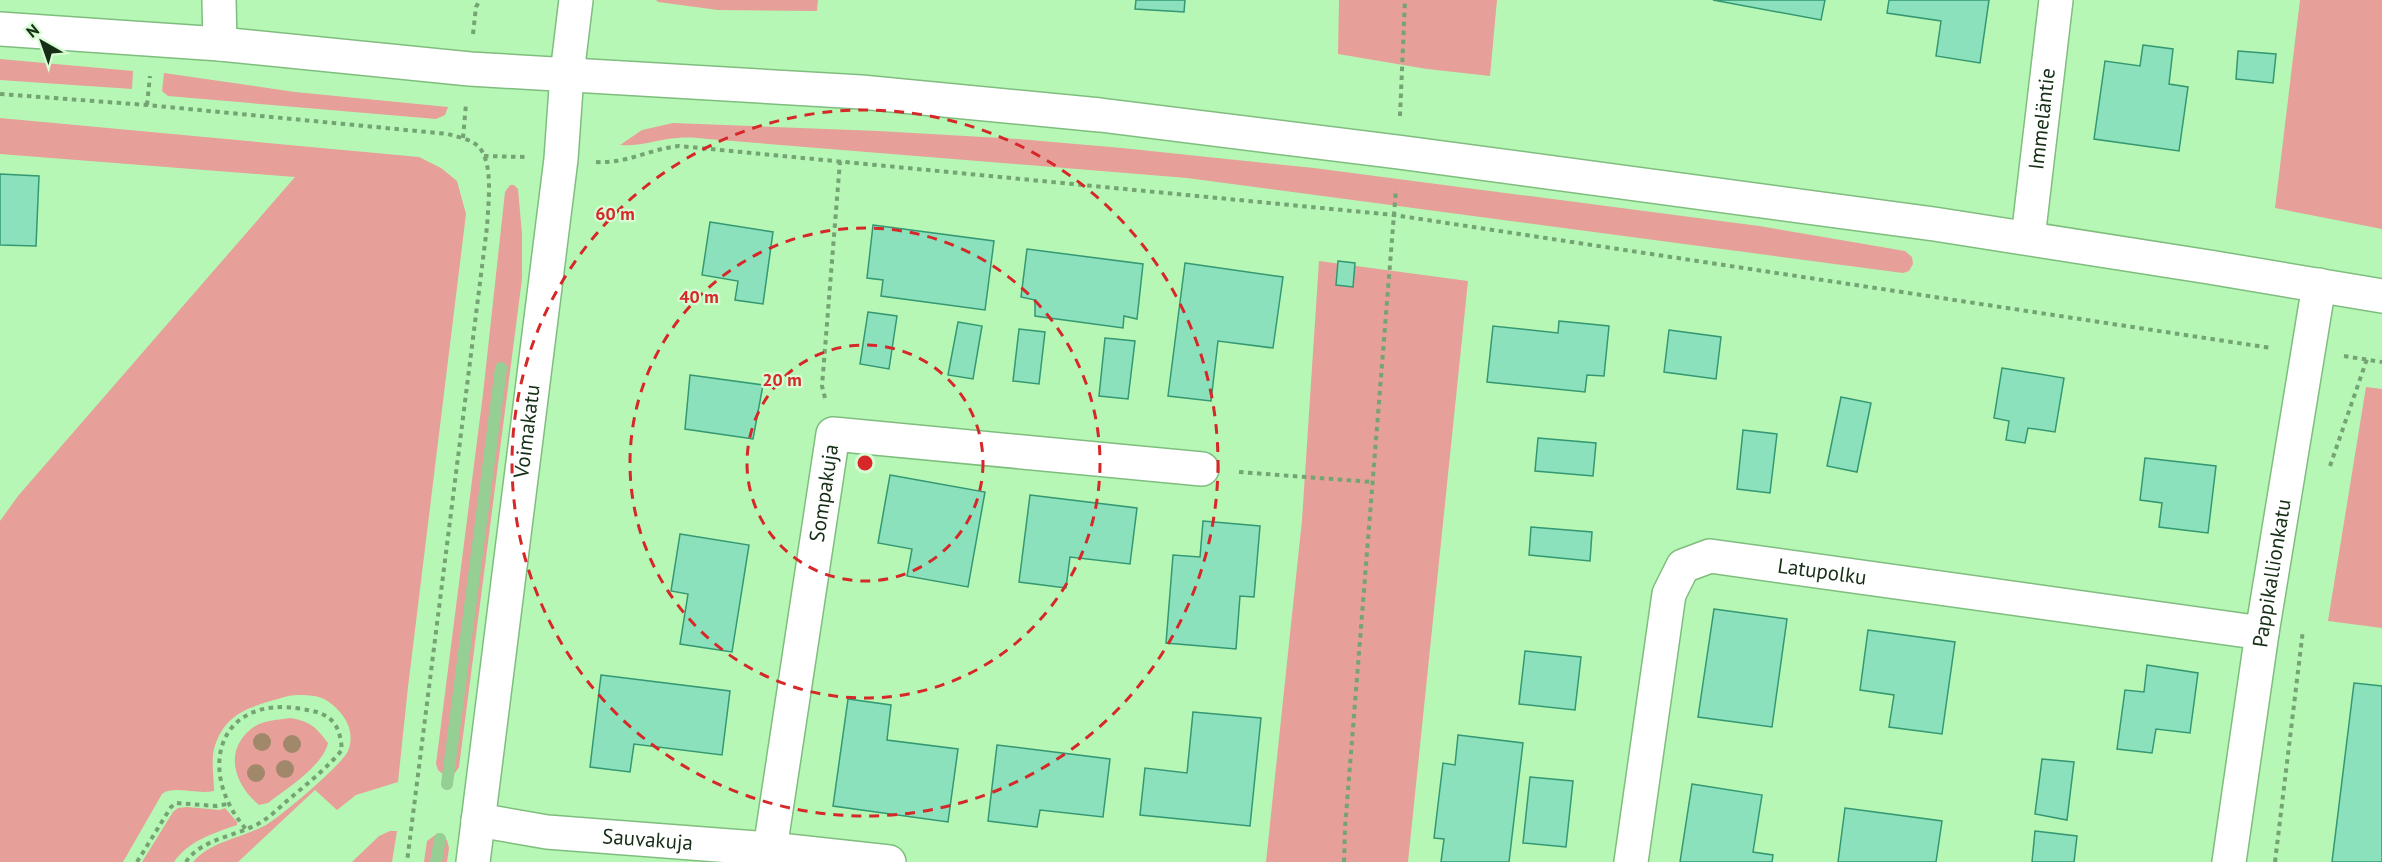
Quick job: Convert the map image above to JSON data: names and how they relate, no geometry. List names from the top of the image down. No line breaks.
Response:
{"streets":{"street":["Immeläntie","Voimakatu","Sompakuja","Latupolku","Pappikallionkatu","Sauvakuja"]},"crossings":[["Voimakatu","Sauvakuja"],["Sompakuja","Sauvakuja"],["Latupolku","Pappikallionkatu"]],"north":"top left","rings":["60 m","40 m","20 m"]}
